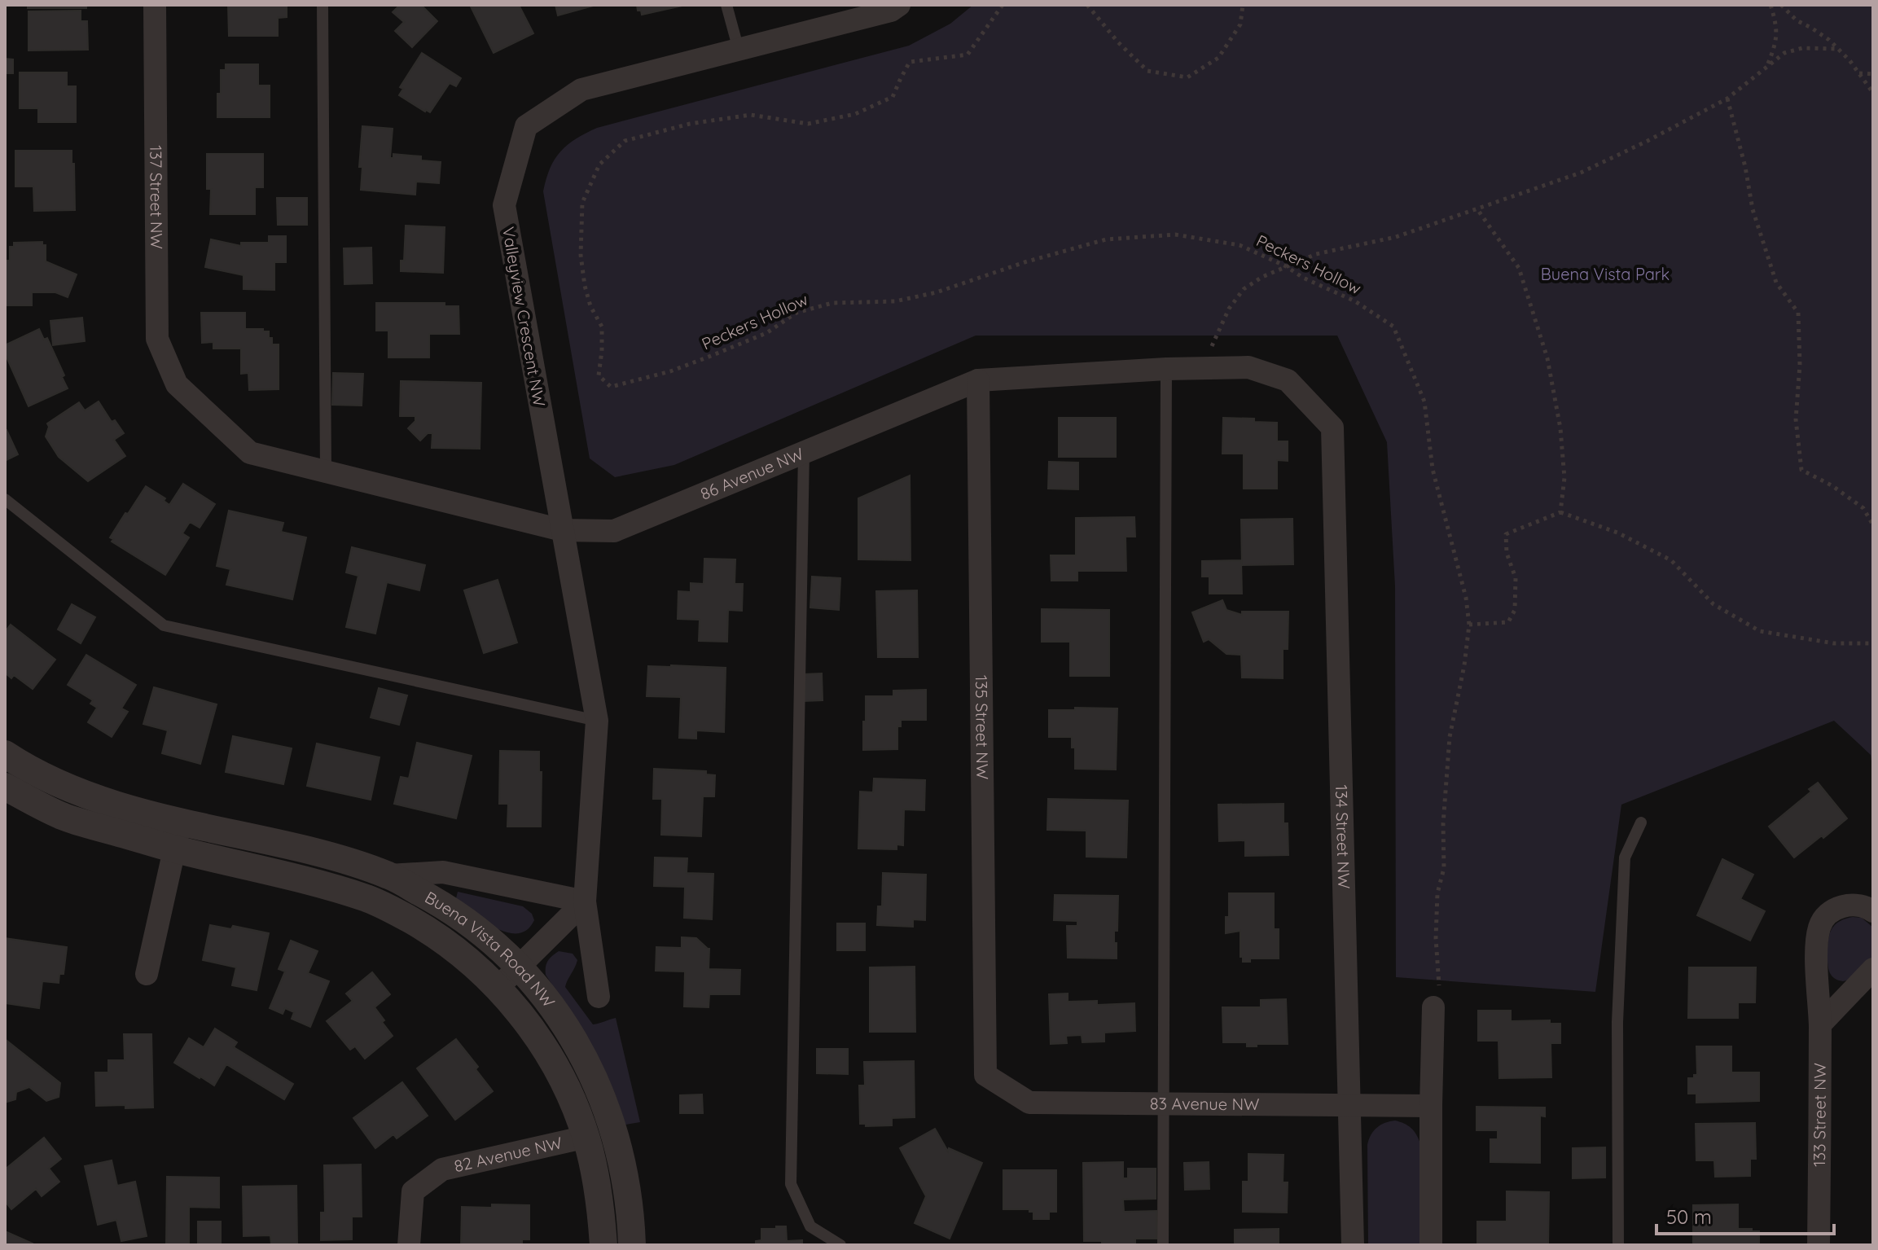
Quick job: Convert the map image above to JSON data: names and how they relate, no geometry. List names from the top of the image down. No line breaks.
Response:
{"streets":{"street":["137 Street NW","Valleyview Crescent NW","86 Avenue NW","135 Street NW","134 Street NW","Buena Vista Road NW","83 Avenue NW","133 Street NW","82 Avenue NW"],"path":["Peckers Hollow"]},"crossings":[["137 Street NW","86 Avenue NW"],["Valleyview Crescent NW","86 Avenue NW"],["86 Avenue NW","135 Street NW"],["86 Avenue NW","134 Street NW"],["135 Street NW","83 Avenue NW"],["134 Street NW","83 Avenue NW"],["Buena Vista Road NW","82 Avenue NW"]],"parks":["Buena Vista Park"],"scale_bar":"50 m"}
